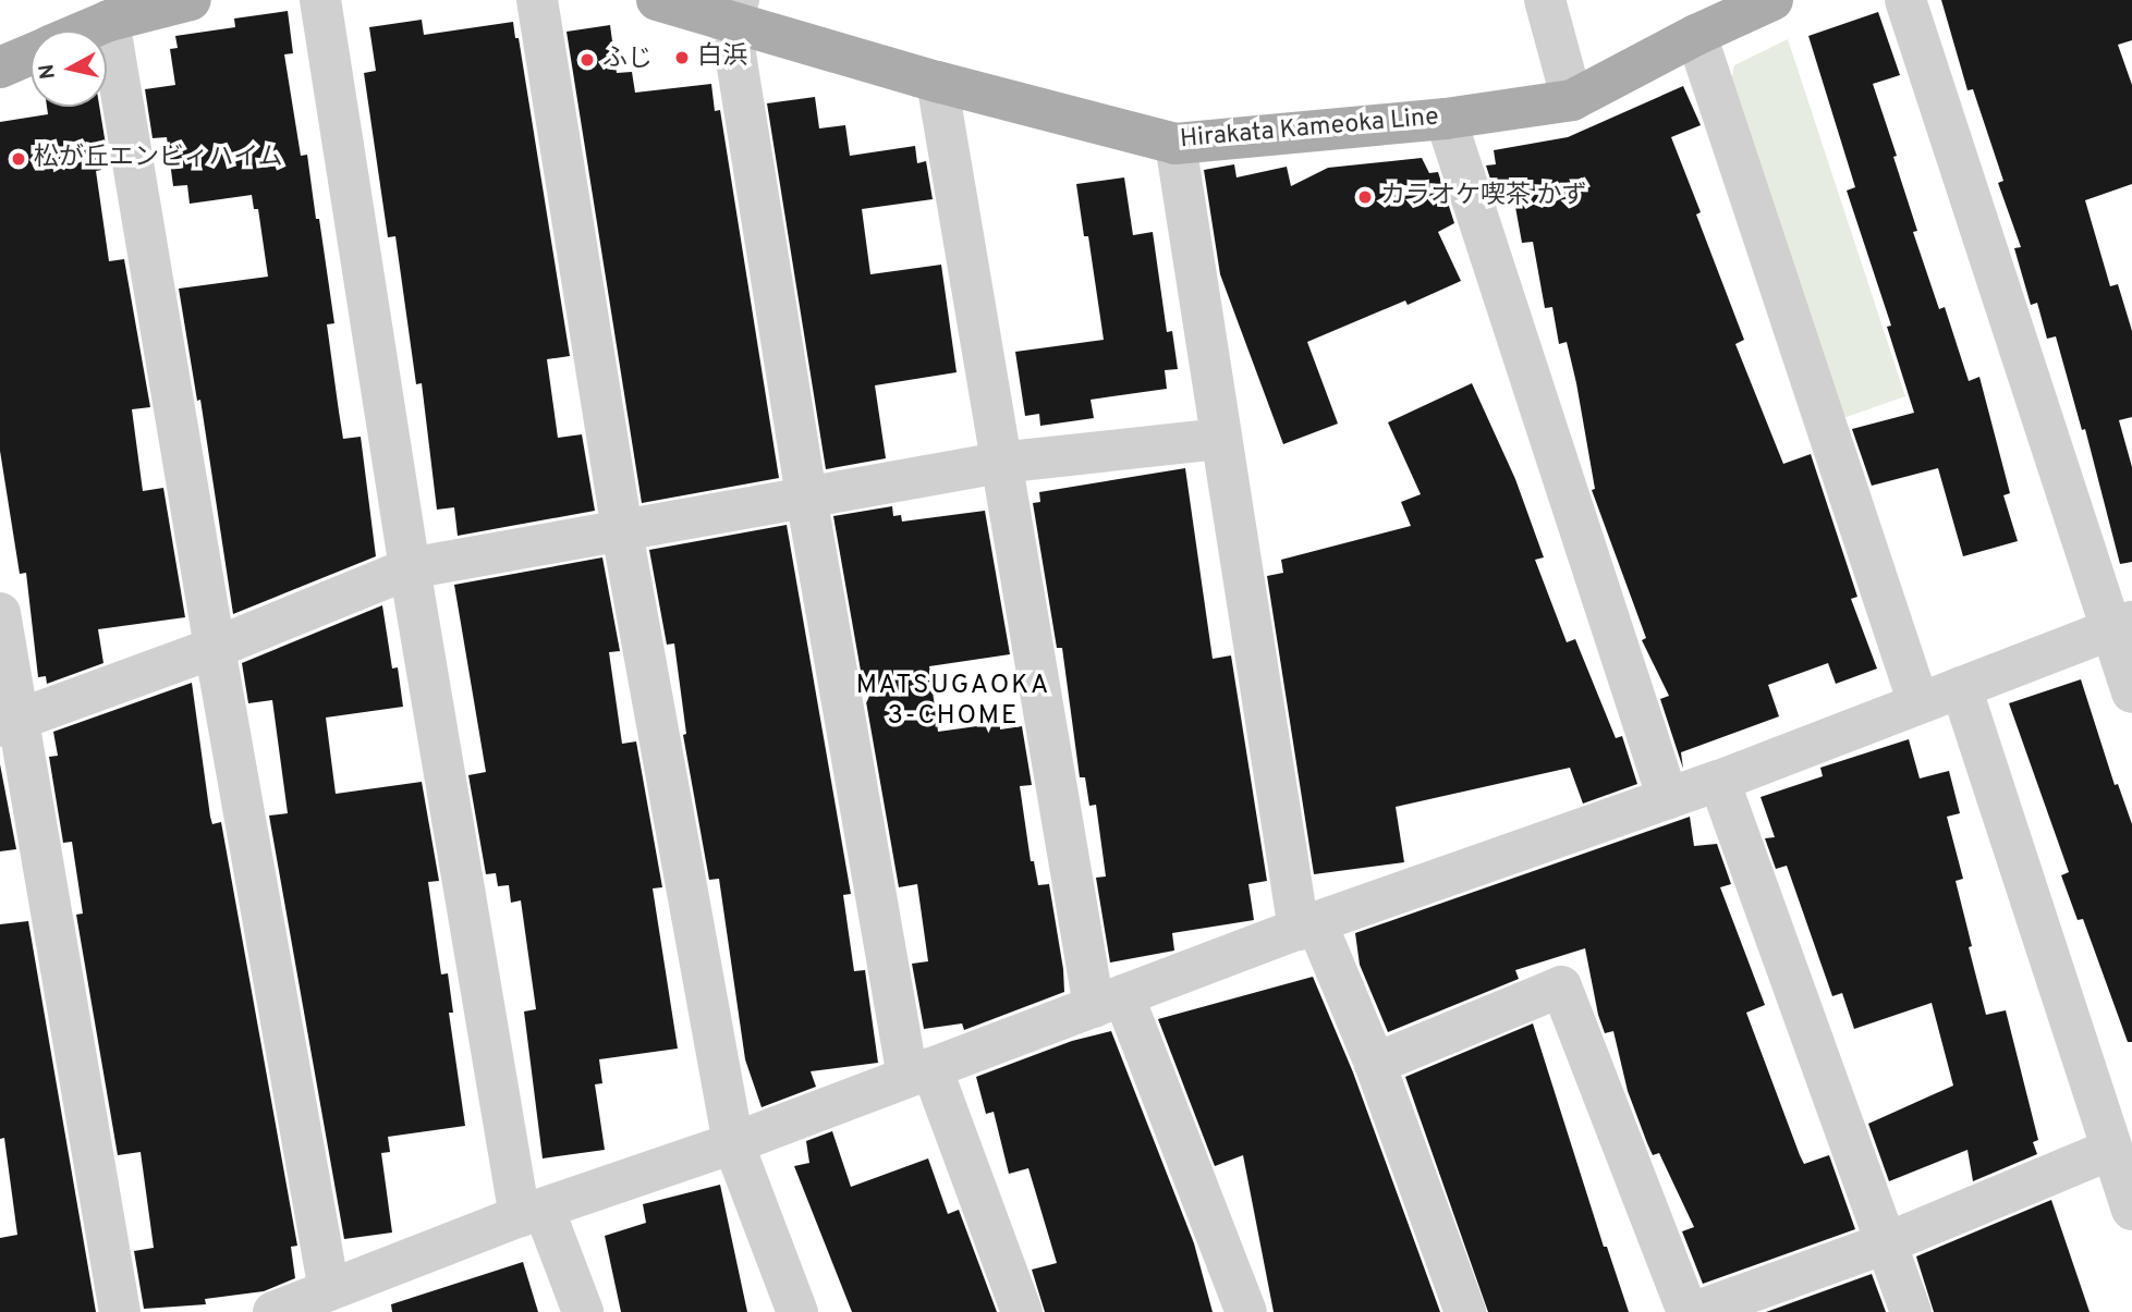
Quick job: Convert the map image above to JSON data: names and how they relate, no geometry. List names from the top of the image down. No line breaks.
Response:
{"streets":{"main road":["Hirakata Kameoka Line"]},"districts":["MATSUGAOKA 3-CHOME"],"places":["白浜","ふじ","松が丘エンビィハイム","カラオケ喫茶 かず"],"north":"left"}
